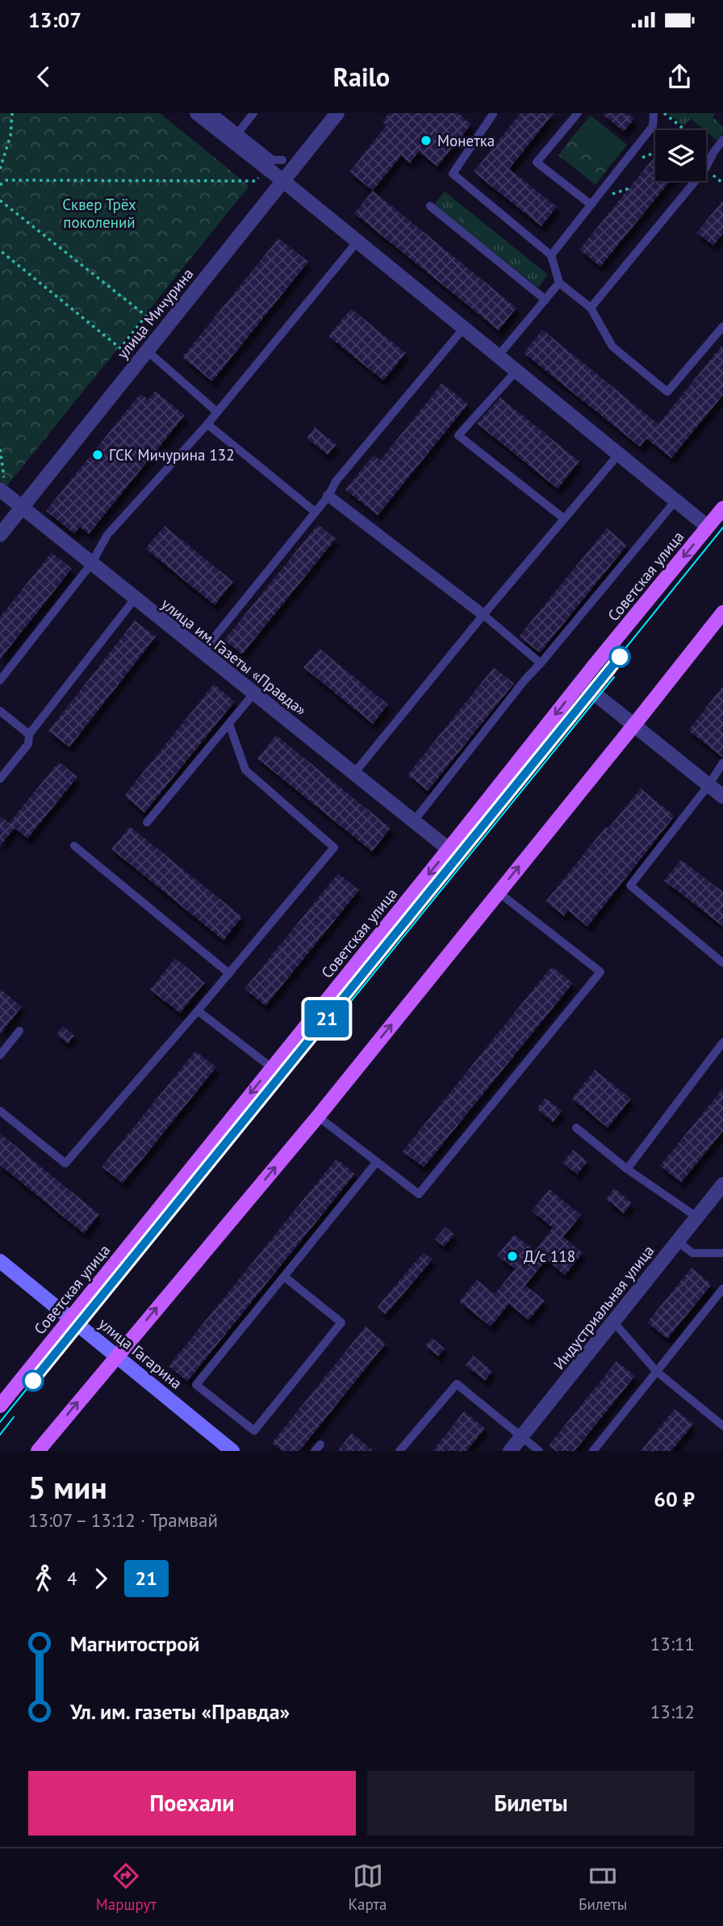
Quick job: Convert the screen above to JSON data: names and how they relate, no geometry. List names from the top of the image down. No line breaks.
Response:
{"streets":{"main road":["Советская улица","улица Гагарина"],"street":["улица Мичурина","улица им. Газеты «Правда»","Индустриальная улица"]},"crossings":[["улица Мичурина","улица им. Газеты «Правда»"],["Советская улица","улица им. Газеты «Правда»"],["Советская улица","улица Гагарина"]],"parks":["Сквер Трёх поколений"],"places":["Монетка","ГСК Мичурина 132","Д/с 118"],"lines":["tram line 21"],"page":{"status":"13:07","header":"Railo","on_map":"21","heading":["5 мин","13:07 – 13:12 · Трамвай","60 ₽"],"legs":["4","21"],"list":[{"name":"Магнитострой","value":"13:11"},{"name":"Ул. им. газеты «Правда»","value":"13:12"}],"buttons":["Поехали","Билеты"],"tabs":["Маршрут","Карта","Билеты"]}}
